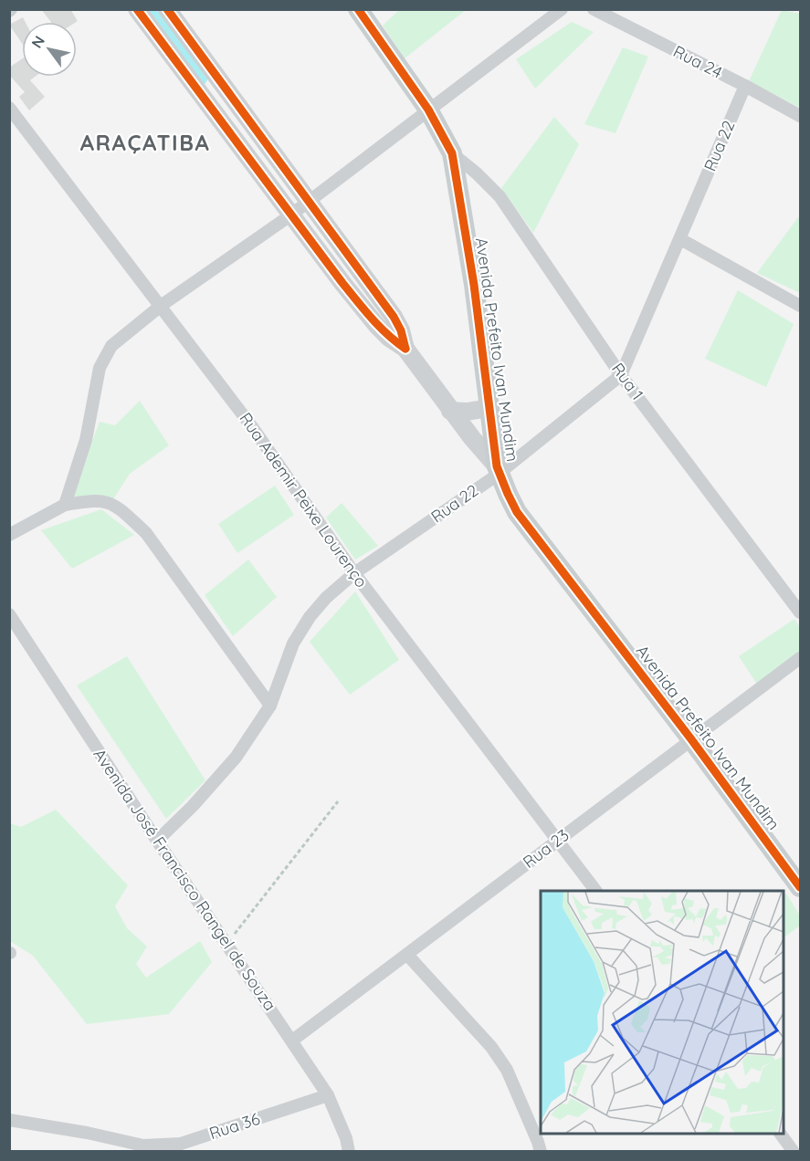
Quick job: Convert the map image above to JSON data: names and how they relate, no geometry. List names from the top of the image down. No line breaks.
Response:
{"streets":{"main road":["Avenida Prefeito Ivan Mundim"],"street":["Rua 24","Rua 22","Rua 1","Rua Ademir Peixe Lourenço","Rua 23","Avenida José Francisco Rangel de Souza","Rua 36"]},"crossings":[["Rua 24","Rua 22"],["Rua 22","Avenida Prefeito Ivan Mundim"],["Rua 22","Rua 1"],["Rua 22","Rua Ademir Peixe Lourenço"],["Rua 22","Avenida José Francisco Rangel de Souza"],["Avenida Prefeito Ivan Mundim","Rua 1"],["Avenida Prefeito Ivan Mundim","Rua 23"],["Rua Ademir Peixe Lourenço","Rua 23"],["Rua 23","Avenida José Francisco Rangel de Souza"],["Avenida José Francisco Rangel de Souza","Rua 36"]],"districts":["ARAÇATIBA"],"north":"top left"}
